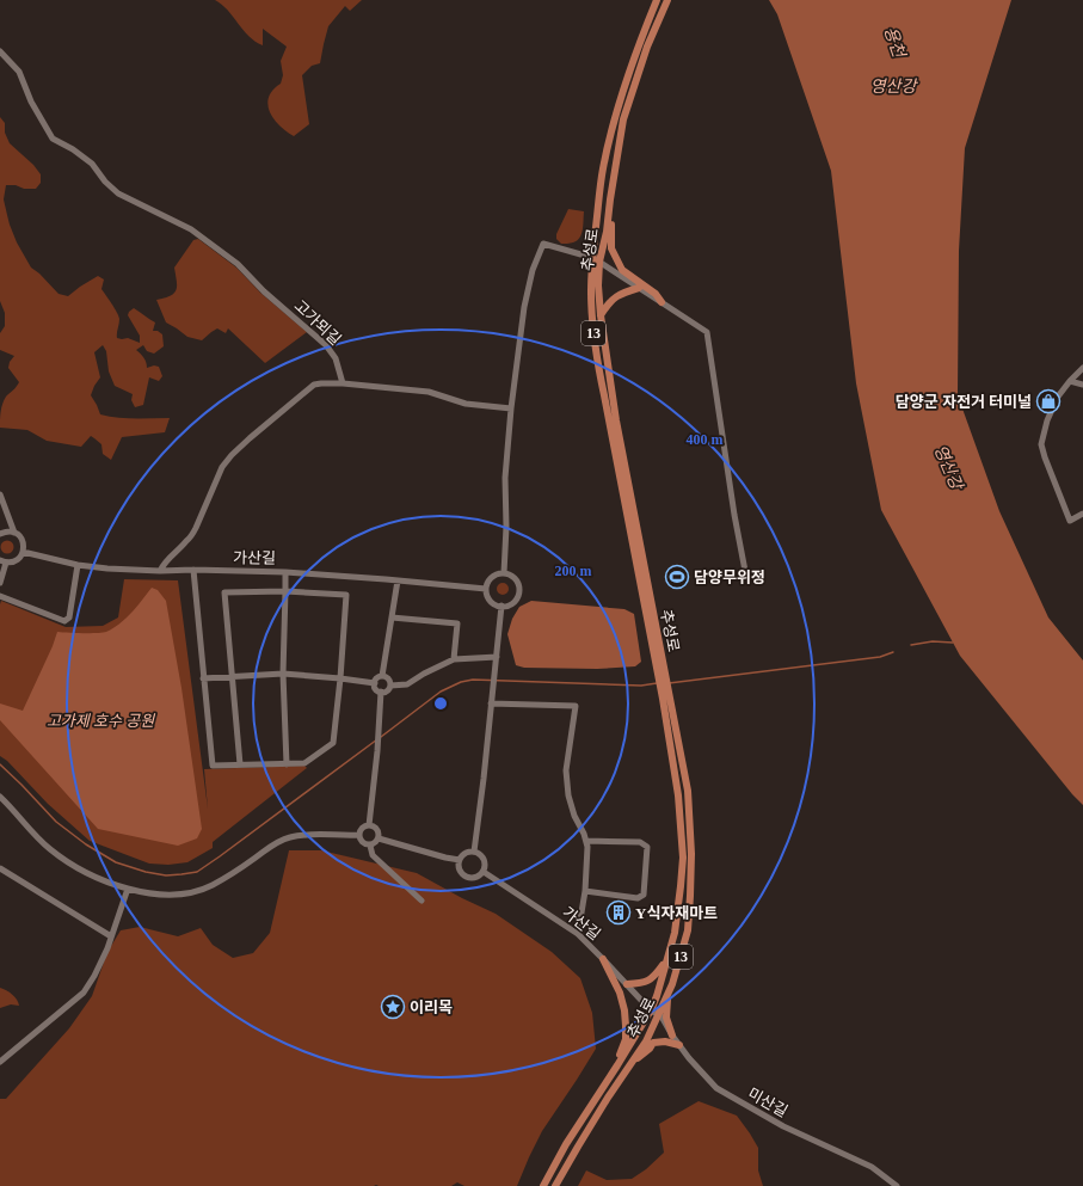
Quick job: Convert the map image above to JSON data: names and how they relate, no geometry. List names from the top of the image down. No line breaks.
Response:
{"streets":{"main road":["추성로","13"],"street":["고가뫼길","가산길","미산길"]},"crossings":[["추성로","가산길"],["추성로","미산길"],["가산길","미산길"]],"water":["용천","영산강"],"parks":["고가제 호수 공원"],"places":{"shop":["담양군 자전거 터미널"],"sports":["담양무위정"],"building":["Y식자재마트"],"place":["이리목"]},"rings":["400 m","200 m"]}
